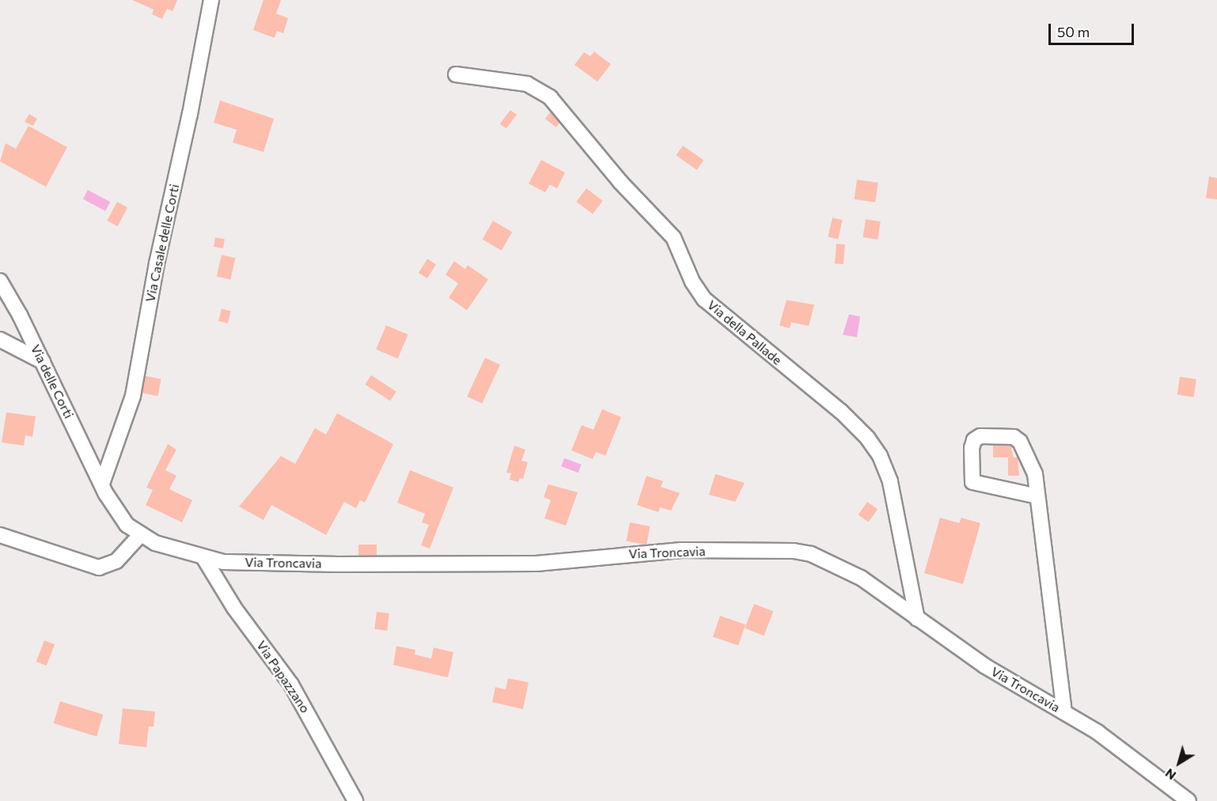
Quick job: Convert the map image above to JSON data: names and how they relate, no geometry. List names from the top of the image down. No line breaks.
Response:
{"streets":{"street":["Via Casale delle Corti","Via della Pallade","Via delle Corti","Via Troncavia","Via Papazzano"]},"crossings":[["Via Casale delle Corti","Via delle Corti"],["Via Casale delle Corti","Via Troncavia"],["Via della Pallade","Via Troncavia"],["Via delle Corti","Via Troncavia"],["Via Troncavia","Via Papazzano"]],"scale_bar":"50 m","north":"bottom left"}
